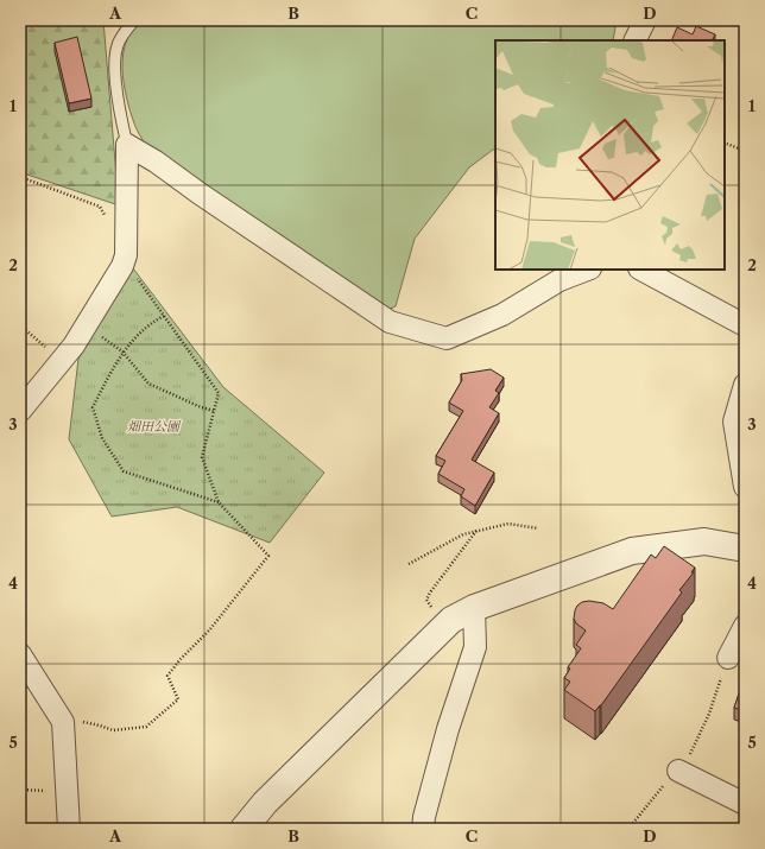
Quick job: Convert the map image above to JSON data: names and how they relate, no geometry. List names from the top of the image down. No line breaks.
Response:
{"parks":["畑田公園"],"grid":{"columns":["A","B","C","D"],"rows":["1","2","3","4","5"]}}
